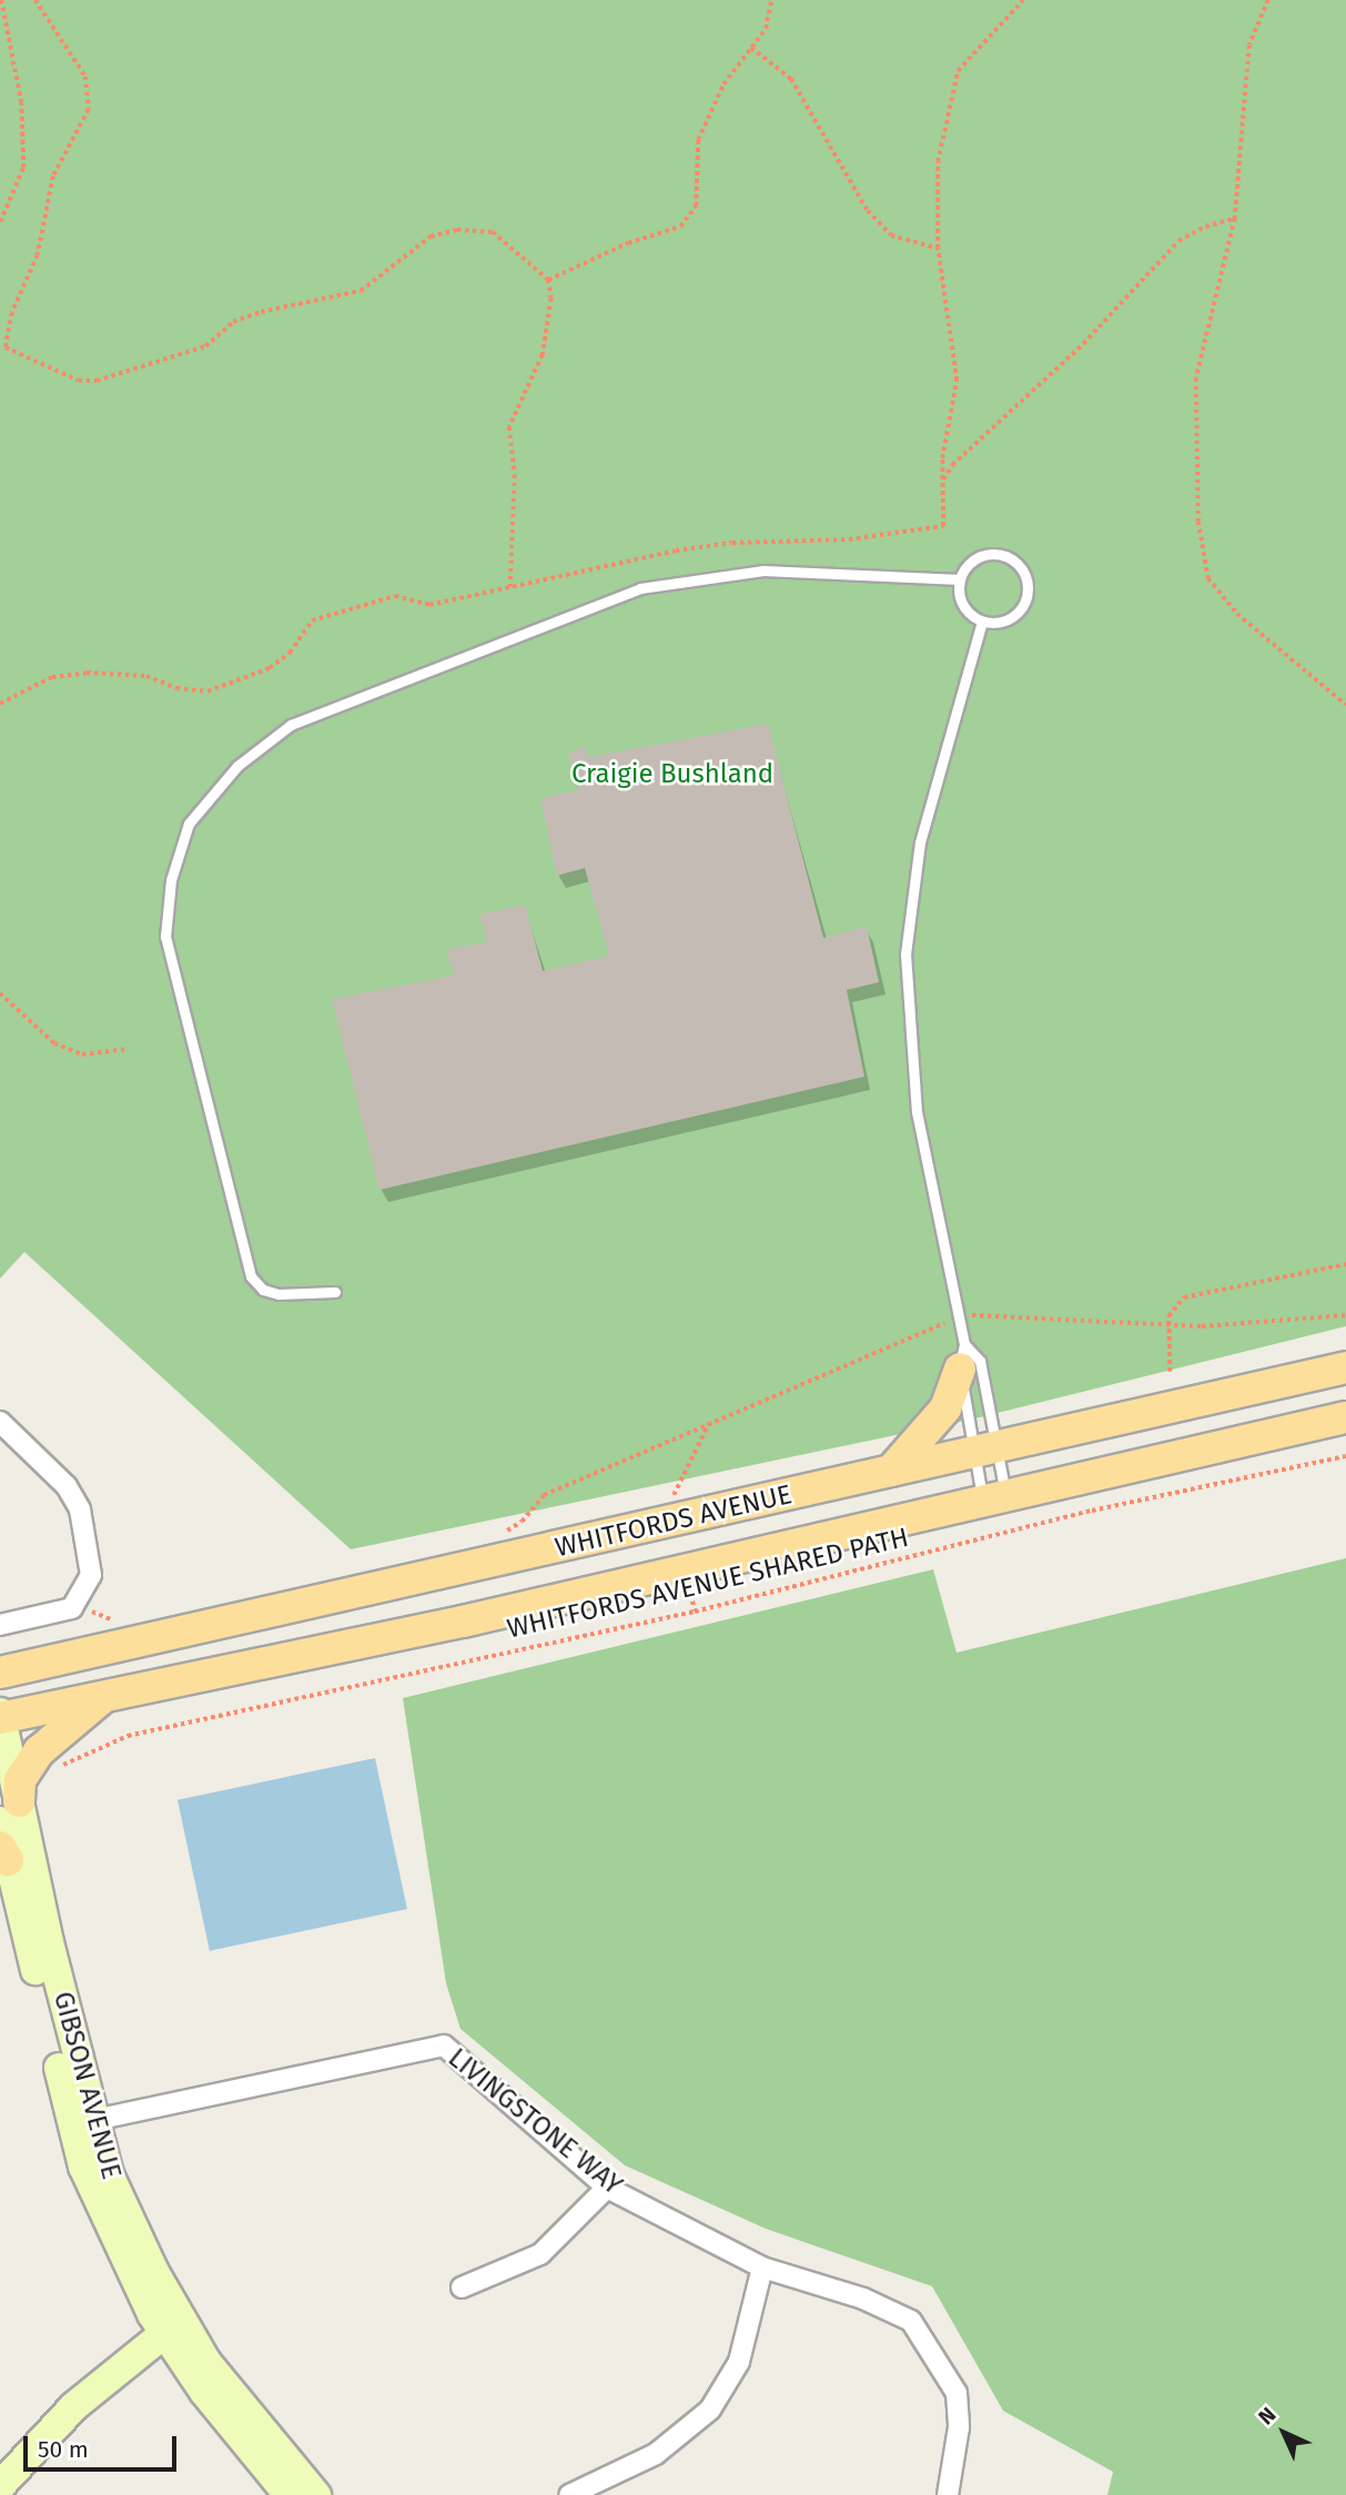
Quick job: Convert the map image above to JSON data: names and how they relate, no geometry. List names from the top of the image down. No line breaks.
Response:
{"streets":{"main road":["WHITFORDS AVENUE","GIBSON AVENUE"],"street":["LIVINGSTONE WAY"],"path":["WHITFORDS AVENUE SHARED PATH"]},"crossings":[["WHITFORDS AVENUE","GIBSON AVENUE"],["GIBSON AVENUE","LIVINGSTONE WAY"]],"parks":["Craigie Bushland"],"scale_bar":"50 m","north":"top left"}
